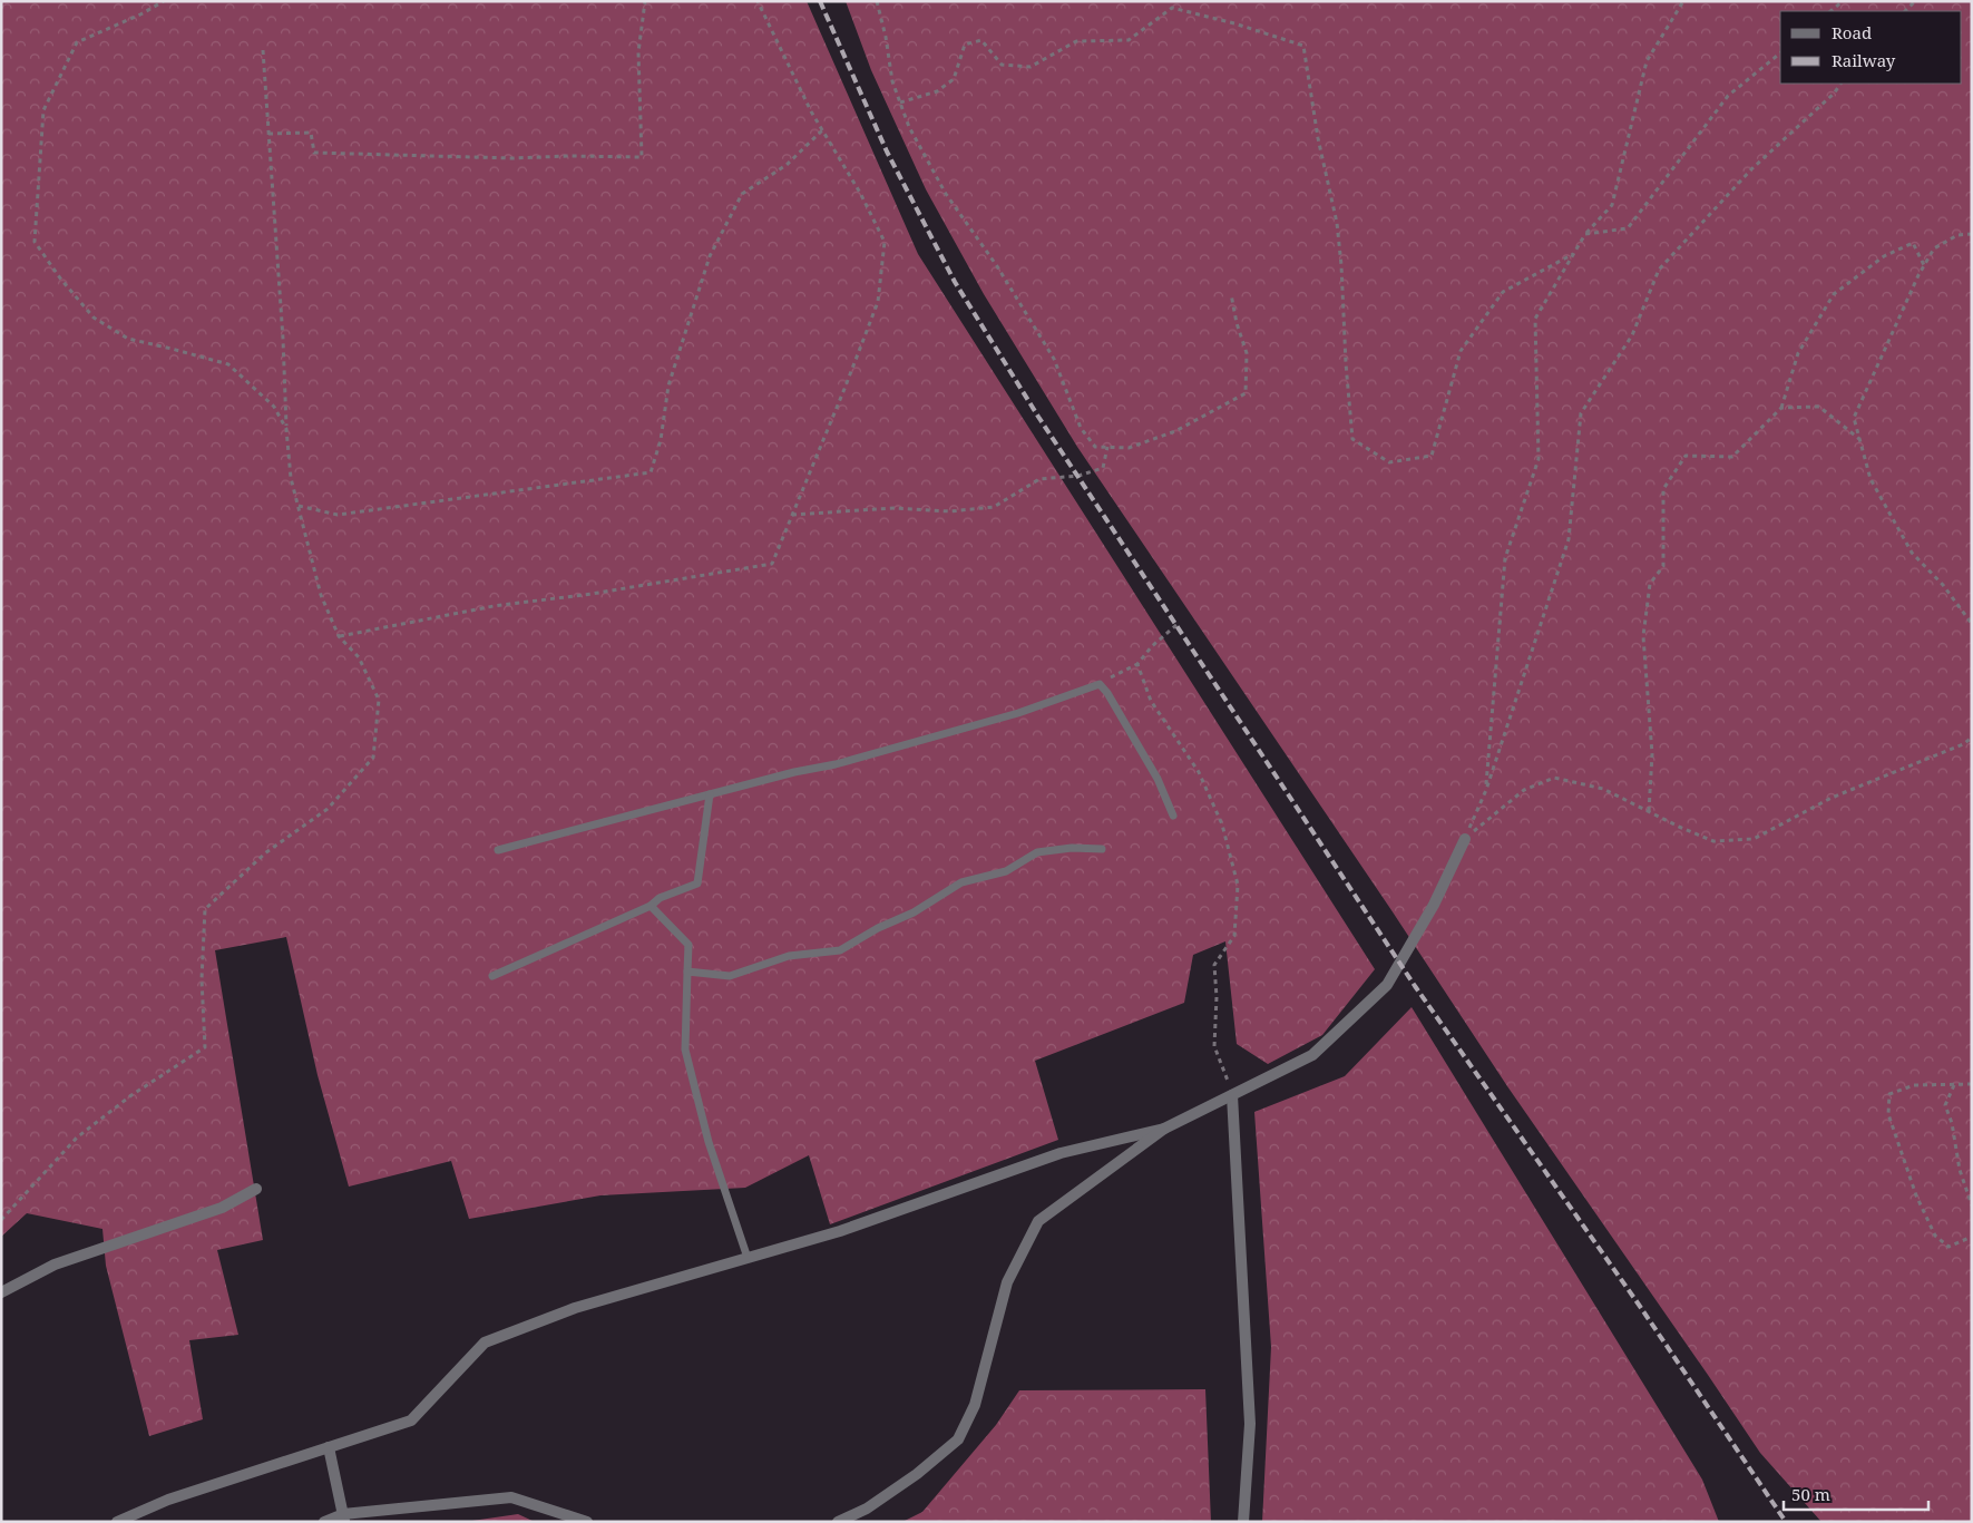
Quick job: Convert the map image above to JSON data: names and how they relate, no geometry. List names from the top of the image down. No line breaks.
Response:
{"legend":["Road","Railway"],"scale_bar":"50 m"}
